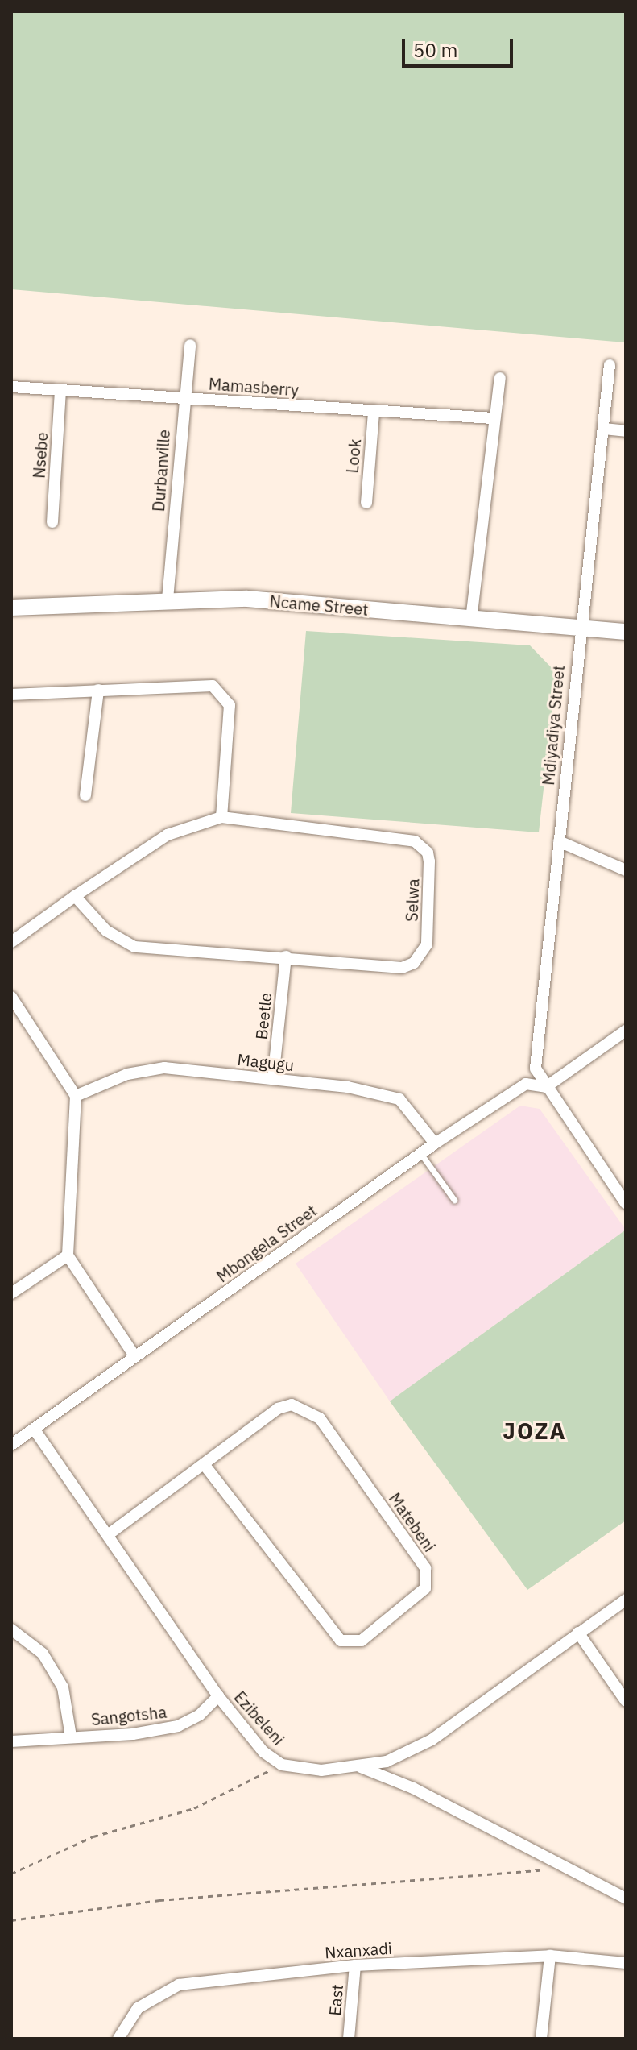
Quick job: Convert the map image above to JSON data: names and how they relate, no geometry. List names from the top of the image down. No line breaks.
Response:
{"streets":{"street":["Mamasberry","Nsebe","Look","Durbanville","Ncame Street","Mdiyadiya Street","Selwa","Beetle","Magugu","Mbongela Street","Matebeni","Sangotsha","Ezibeleni","Nxanxadi","East"]},"crossings":[["Mamasberry","Nsebe"],["Mamasberry","Look"],["Mamasberry","Durbanville"],["Durbanville","Ncame Street"],["Ncame Street","Mdiyadiya Street"],["Mdiyadiya Street","Mbongela Street"],["Selwa","Beetle"],["Beetle","Magugu"],["Magugu","Mbongela Street"],["Mbongela Street","Ezibeleni"],["Matebeni","Ezibeleni"],["Sangotsha","Ezibeleni"],["Nxanxadi","East"]],"districts":["JOZA"],"scale_bar":"50 m"}
